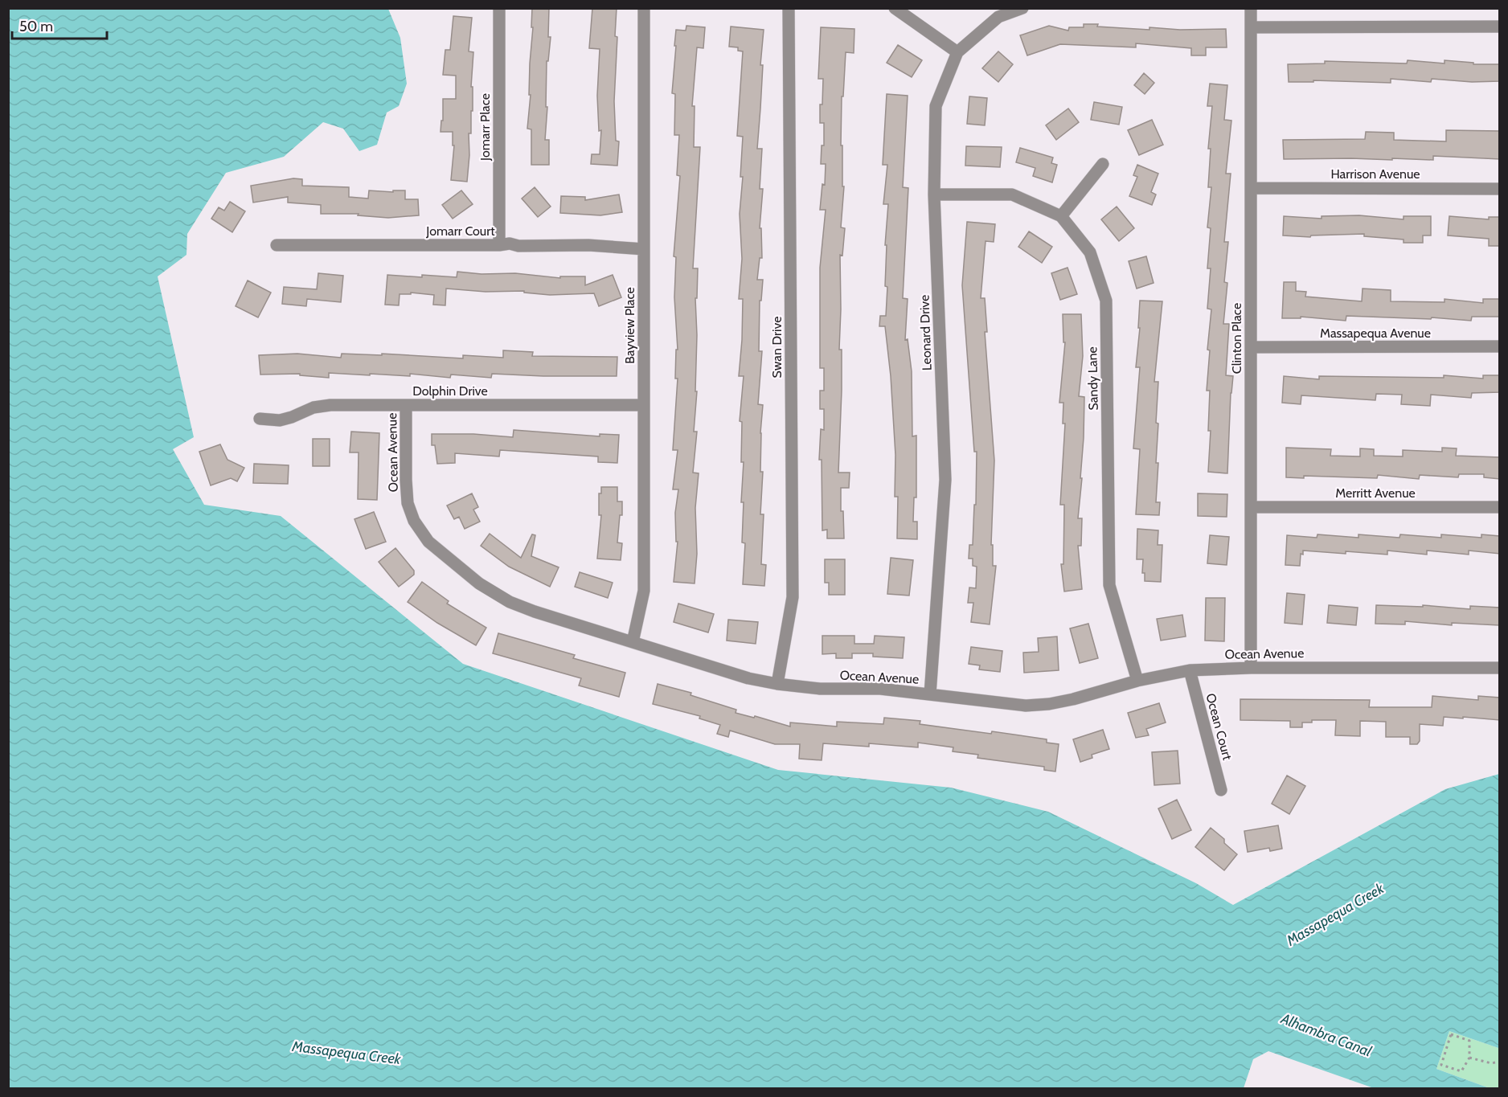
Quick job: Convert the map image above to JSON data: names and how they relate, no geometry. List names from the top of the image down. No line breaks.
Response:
{"streets":{"street":["Jomarr Place","Harrison Avenue","Jomarr Court","Bayview Place","Leonard Drive","Massapequa Avenue","Clinton Place","Swan Drive","Sandy Lane","Dolphin Drive","Ocean Avenue","Merritt Avenue","Ocean Court"]},"crossings":[["Jomarr Place","Jomarr Court"],["Harrison Avenue","Clinton Place"],["Jomarr Court","Bayview Place"],["Bayview Place","Dolphin Drive"],["Bayview Place","Ocean Avenue"],["Leonard Drive","Sandy Lane"],["Leonard Drive","Ocean Avenue"],["Massapequa Avenue","Clinton Place"],["Clinton Place","Ocean Avenue"],["Clinton Place","Merritt Avenue"],["Swan Drive","Ocean Avenue"],["Sandy Lane","Ocean Avenue"],["Dolphin Drive","Ocean Avenue"],["Ocean Avenue","Ocean Court"]],"water":["Massapequa Creek","Alhambra Canal"],"scale_bar":"50 m"}
